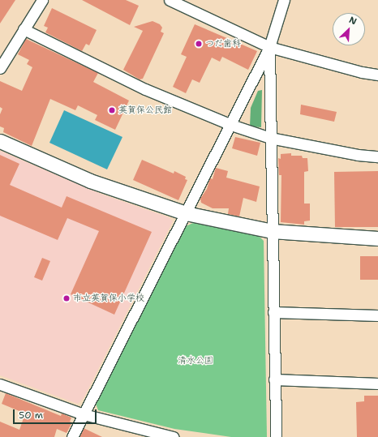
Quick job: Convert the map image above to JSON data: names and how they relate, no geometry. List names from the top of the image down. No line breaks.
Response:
{"parks":["清水公園"],"places":["つだ歯科","英賀保公民館","市立英賀保小学校"],"scale_bar":"50 m","north":"top right"}
